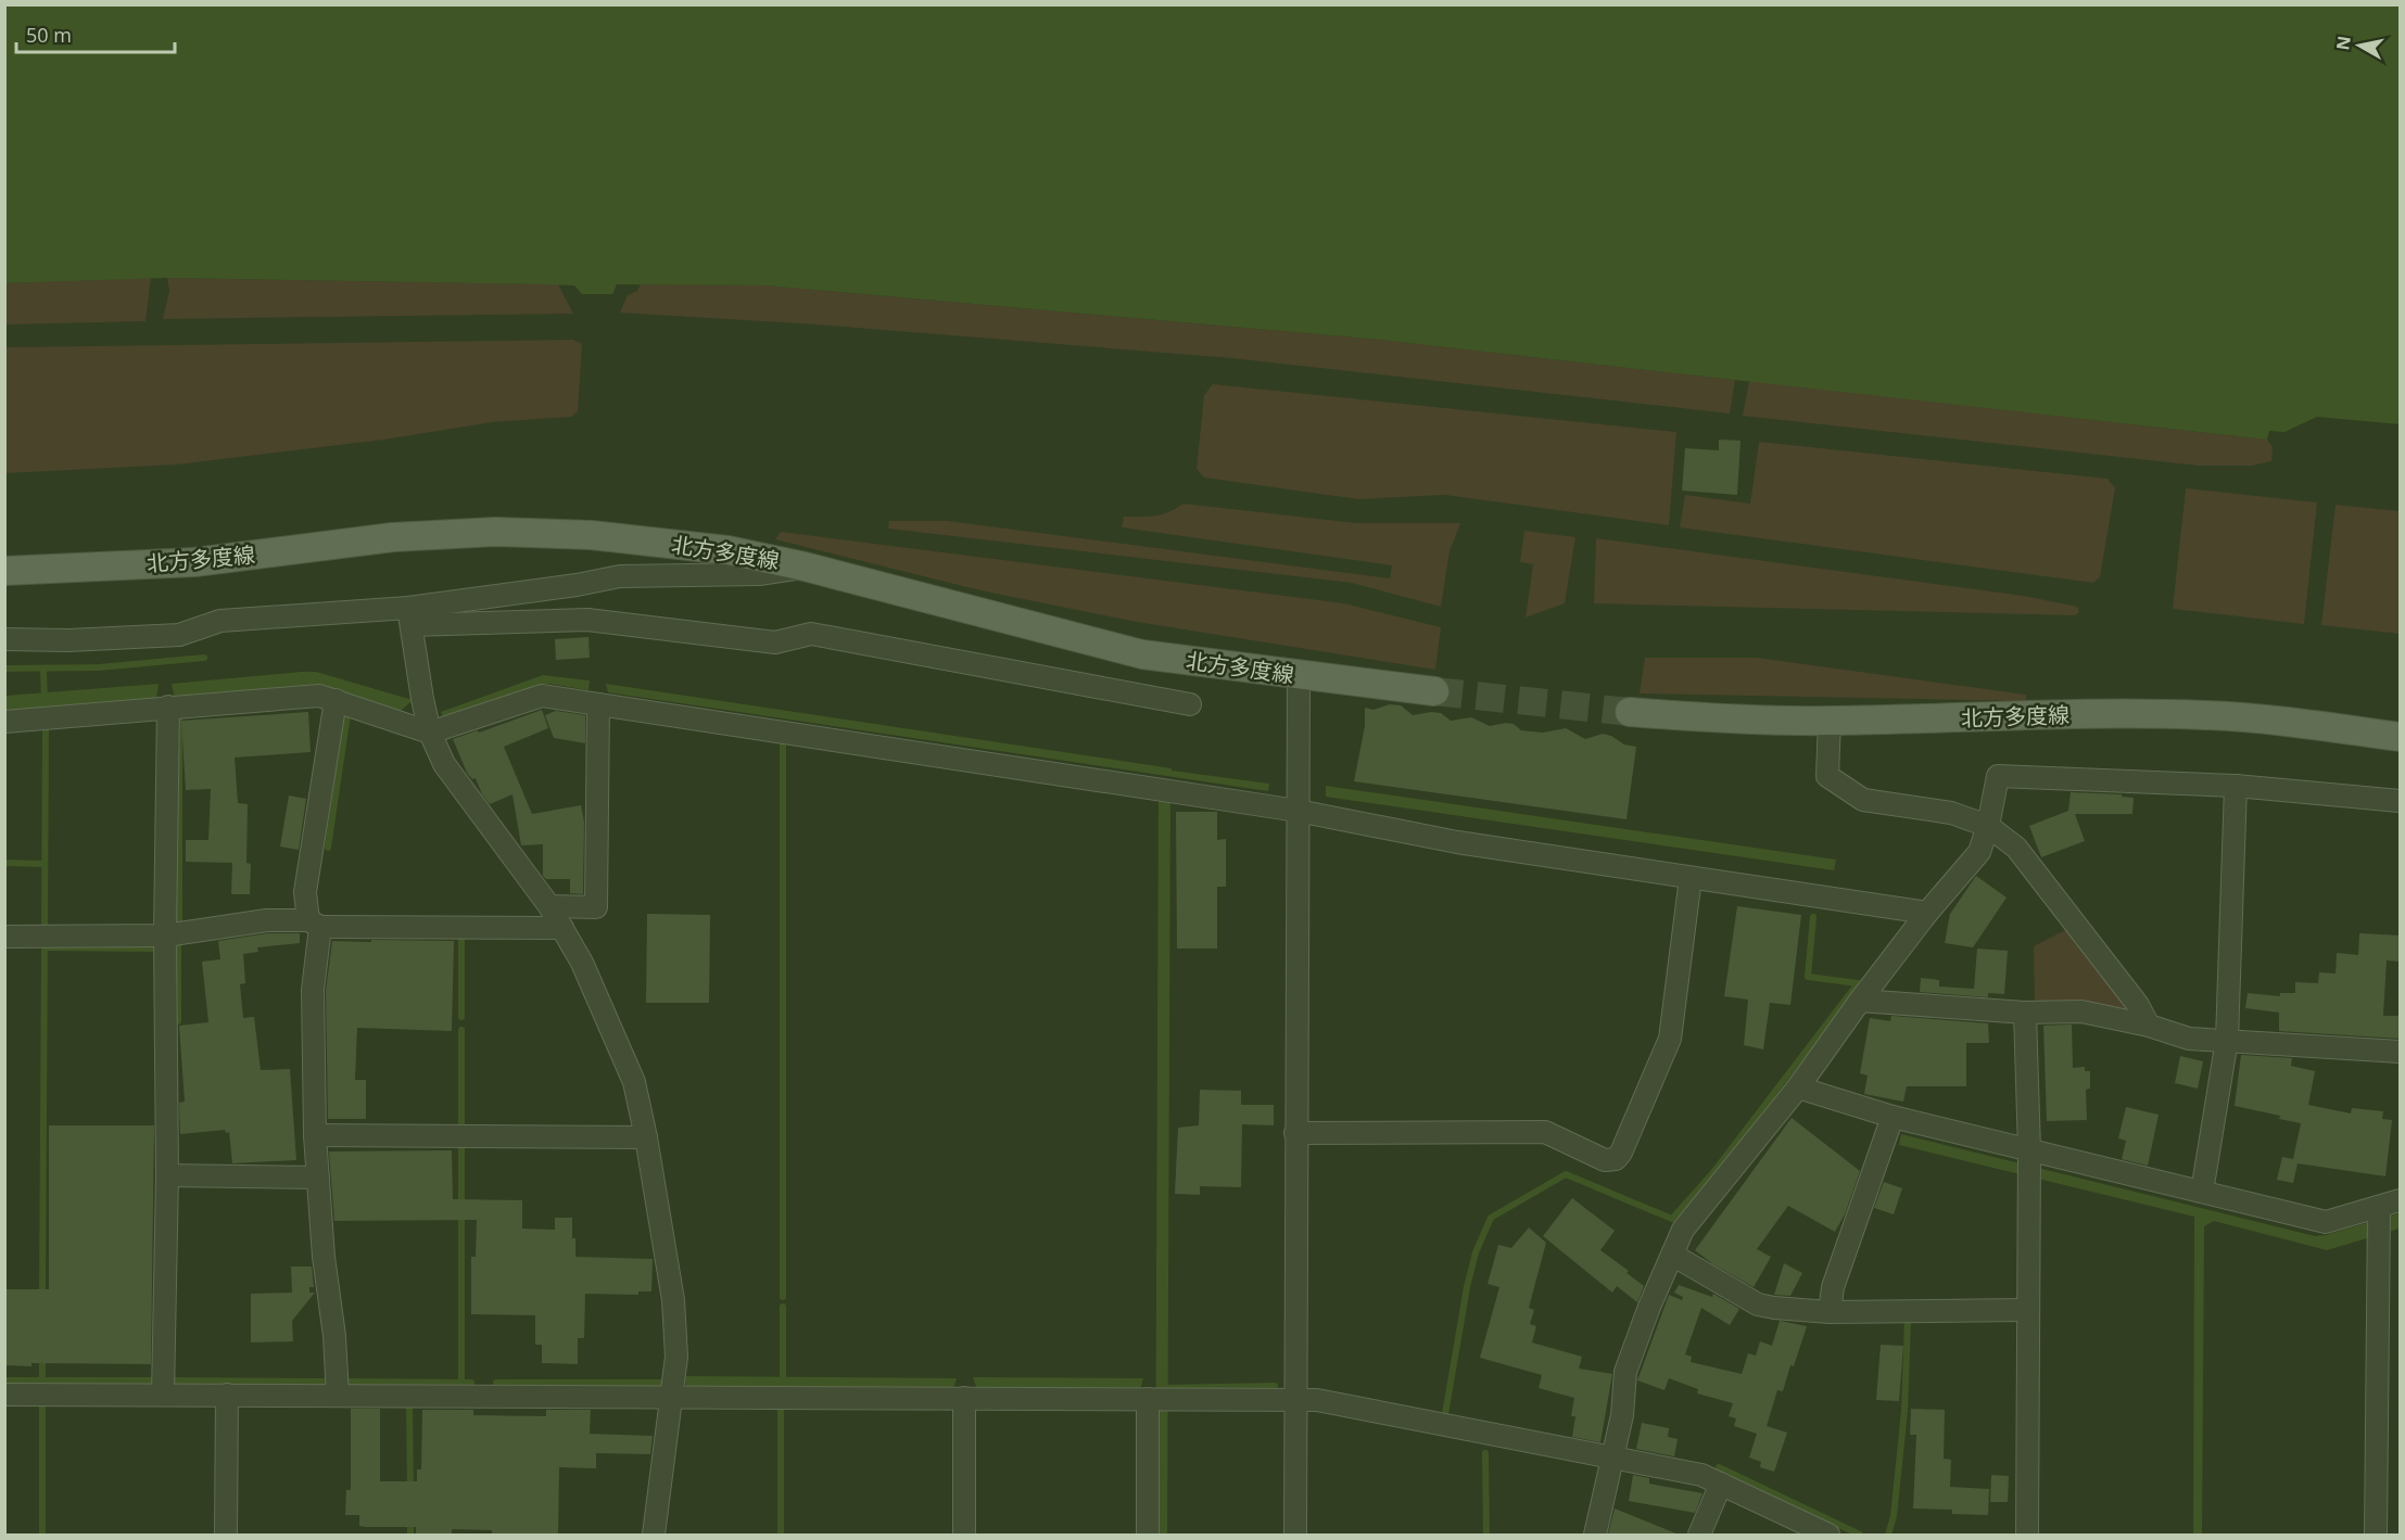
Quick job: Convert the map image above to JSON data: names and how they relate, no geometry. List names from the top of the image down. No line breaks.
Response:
{"streets":{"main road":["北方多度線"]},"scale_bar":"50 m","north":"left"}
